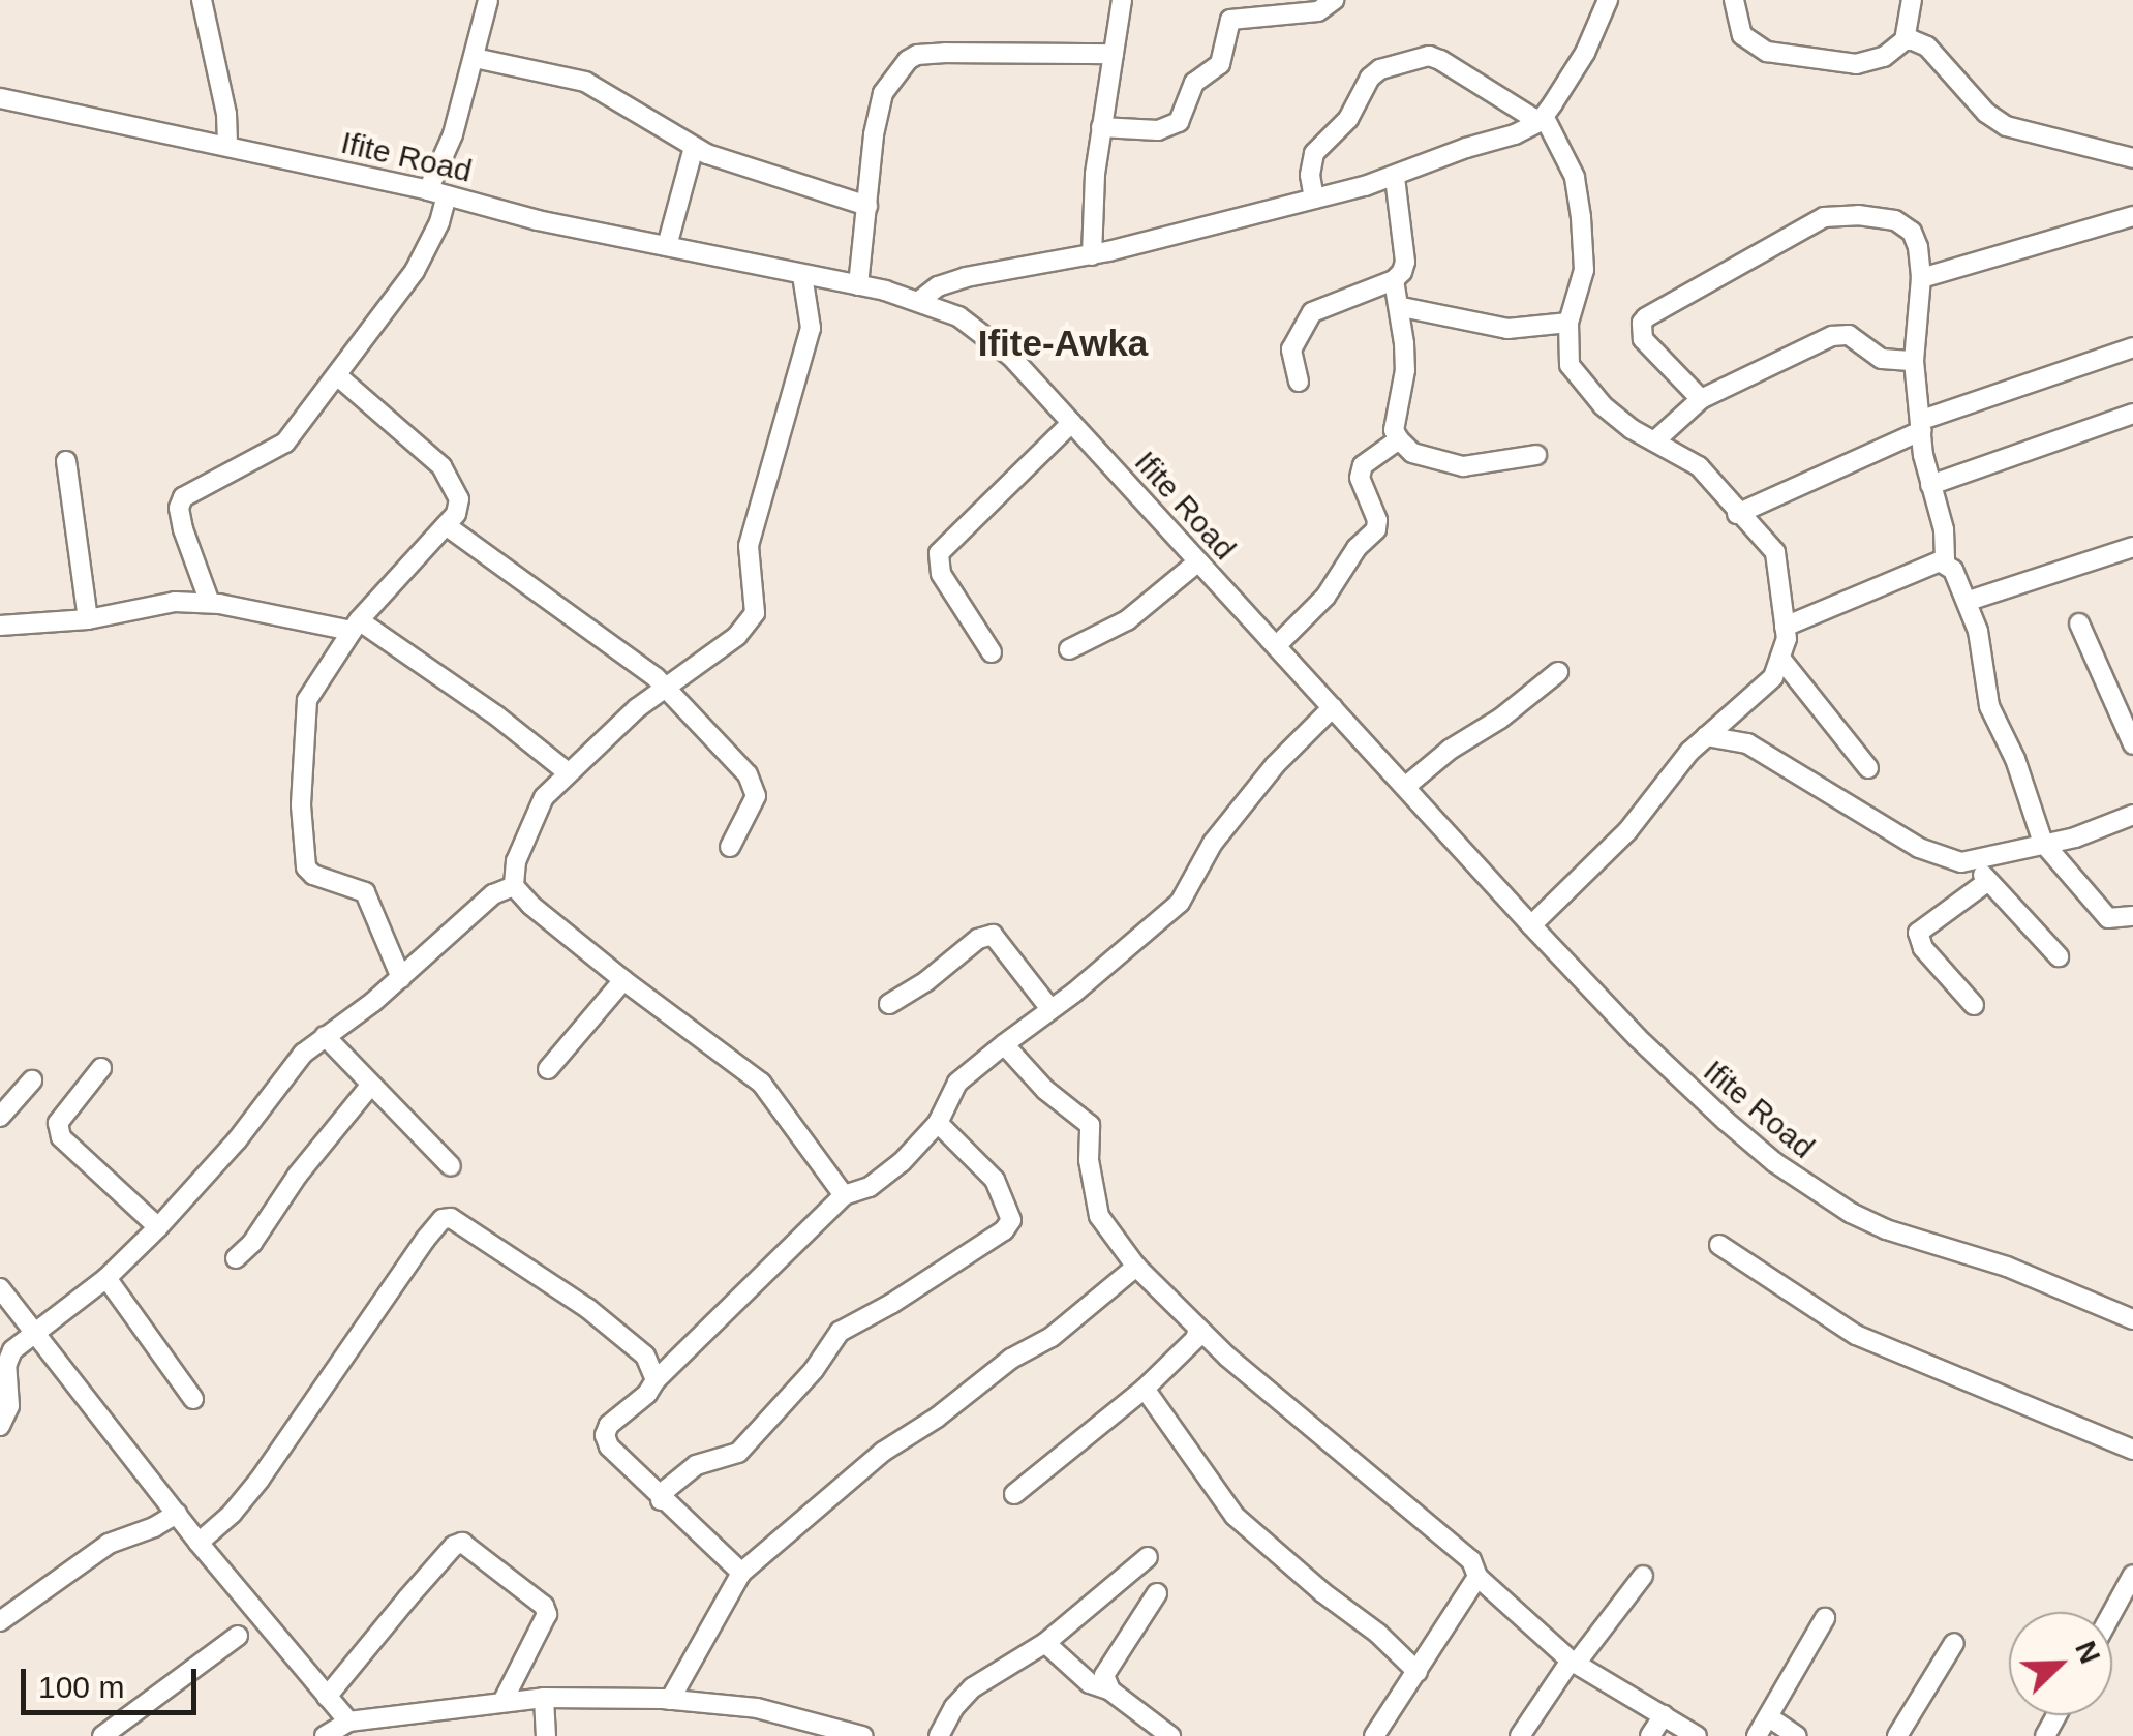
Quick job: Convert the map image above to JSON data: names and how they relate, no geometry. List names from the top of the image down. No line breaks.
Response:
{"streets":{"street":["Ifite Road"]},"districts":["Ifite-Awka"],"scale_bar":"100 m","north":"top right"}
